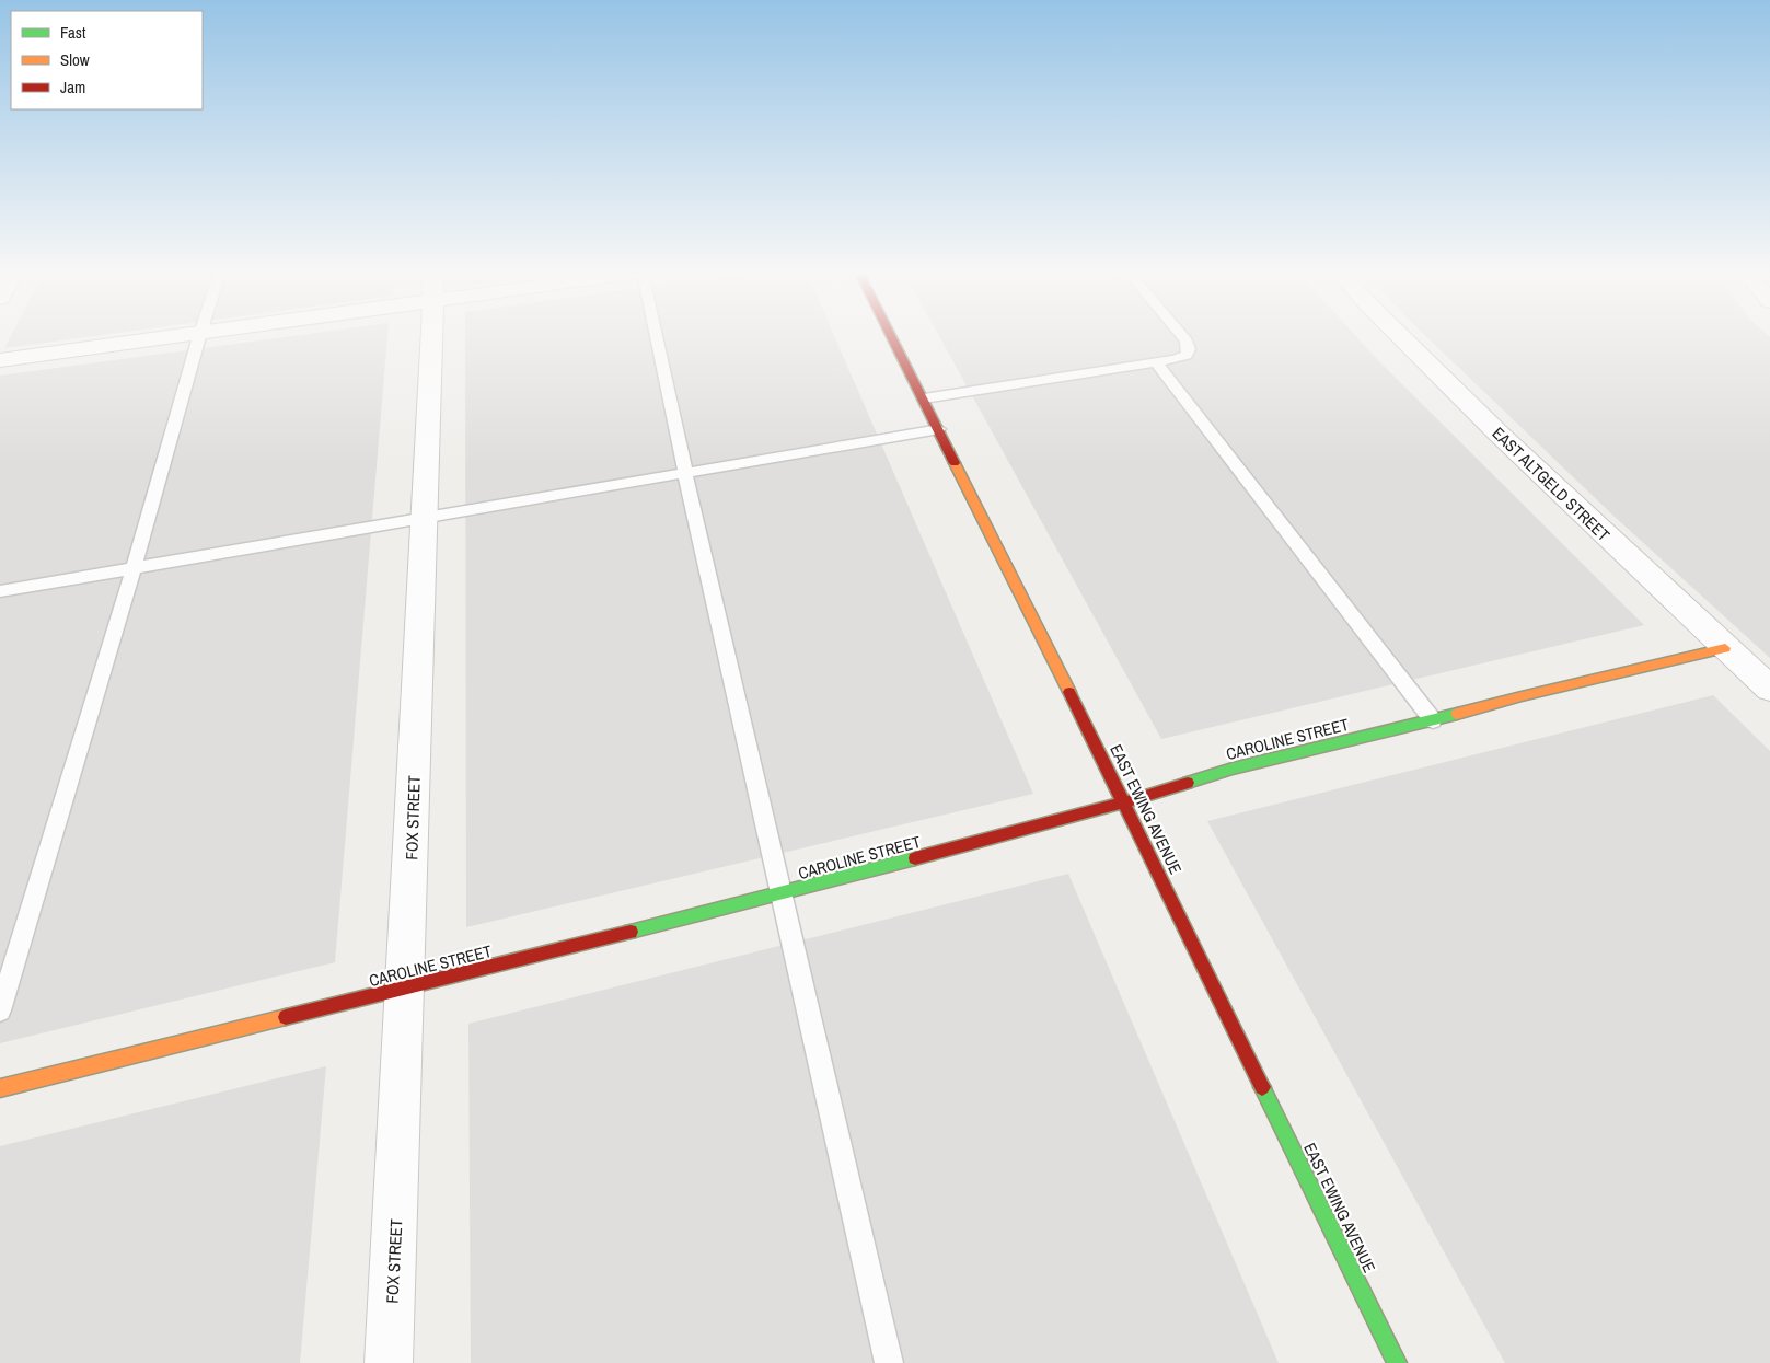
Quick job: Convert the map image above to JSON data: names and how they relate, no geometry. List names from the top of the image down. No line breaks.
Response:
{"streets":{"street":["EAST ALTGELD STREET","CAROLINE STREET","EAST EWING AVENUE","FOX STREET"]},"crossings":[["EAST ALTGELD STREET","CAROLINE STREET"],["CAROLINE STREET","EAST EWING AVENUE"],["CAROLINE STREET","FOX STREET"]],"legend":["Fast","Slow","Jam"]}
